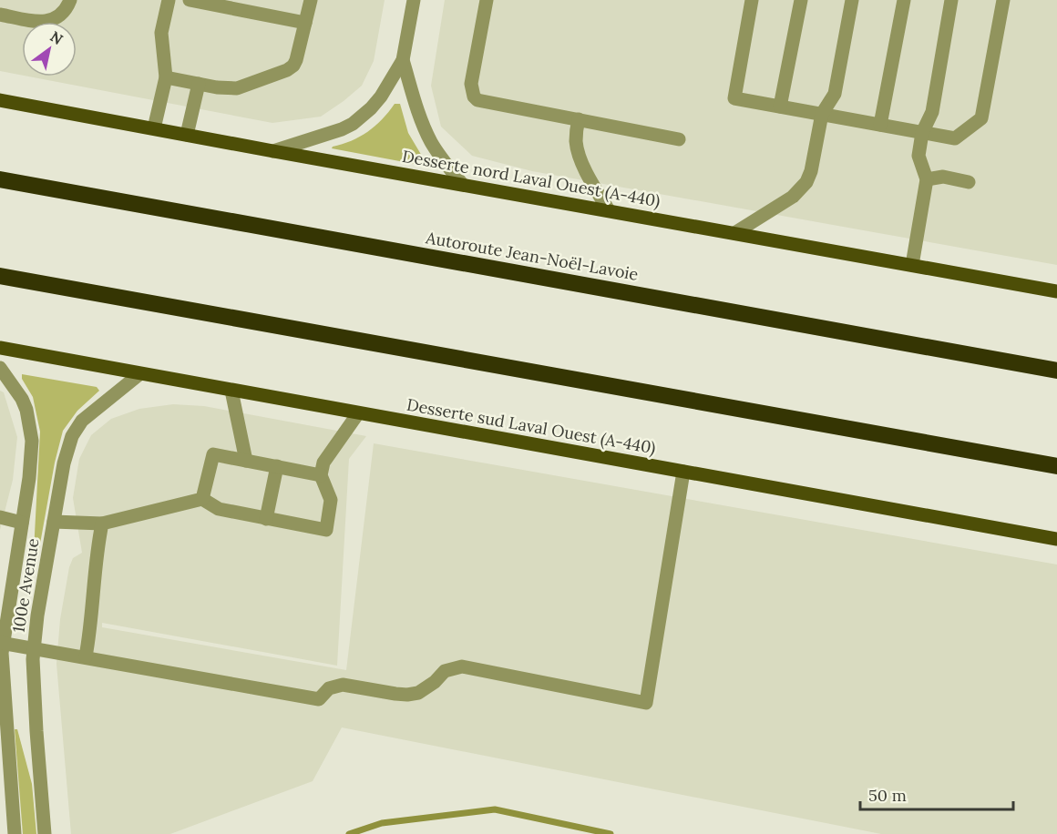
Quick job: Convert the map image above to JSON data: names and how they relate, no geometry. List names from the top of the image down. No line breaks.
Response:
{"streets":{"highway":["Autoroute Jean-Noël-Lavoie"],"main road":["Desserte nord Laval Ouest (A-440)","Desserte sud Laval Ouest (A-440)"],"street":["100e Avenue"]},"crossings":[["Desserte sud Laval Ouest (A-440)","100e Avenue"]],"scale_bar":"50 m","north":"top right"}
